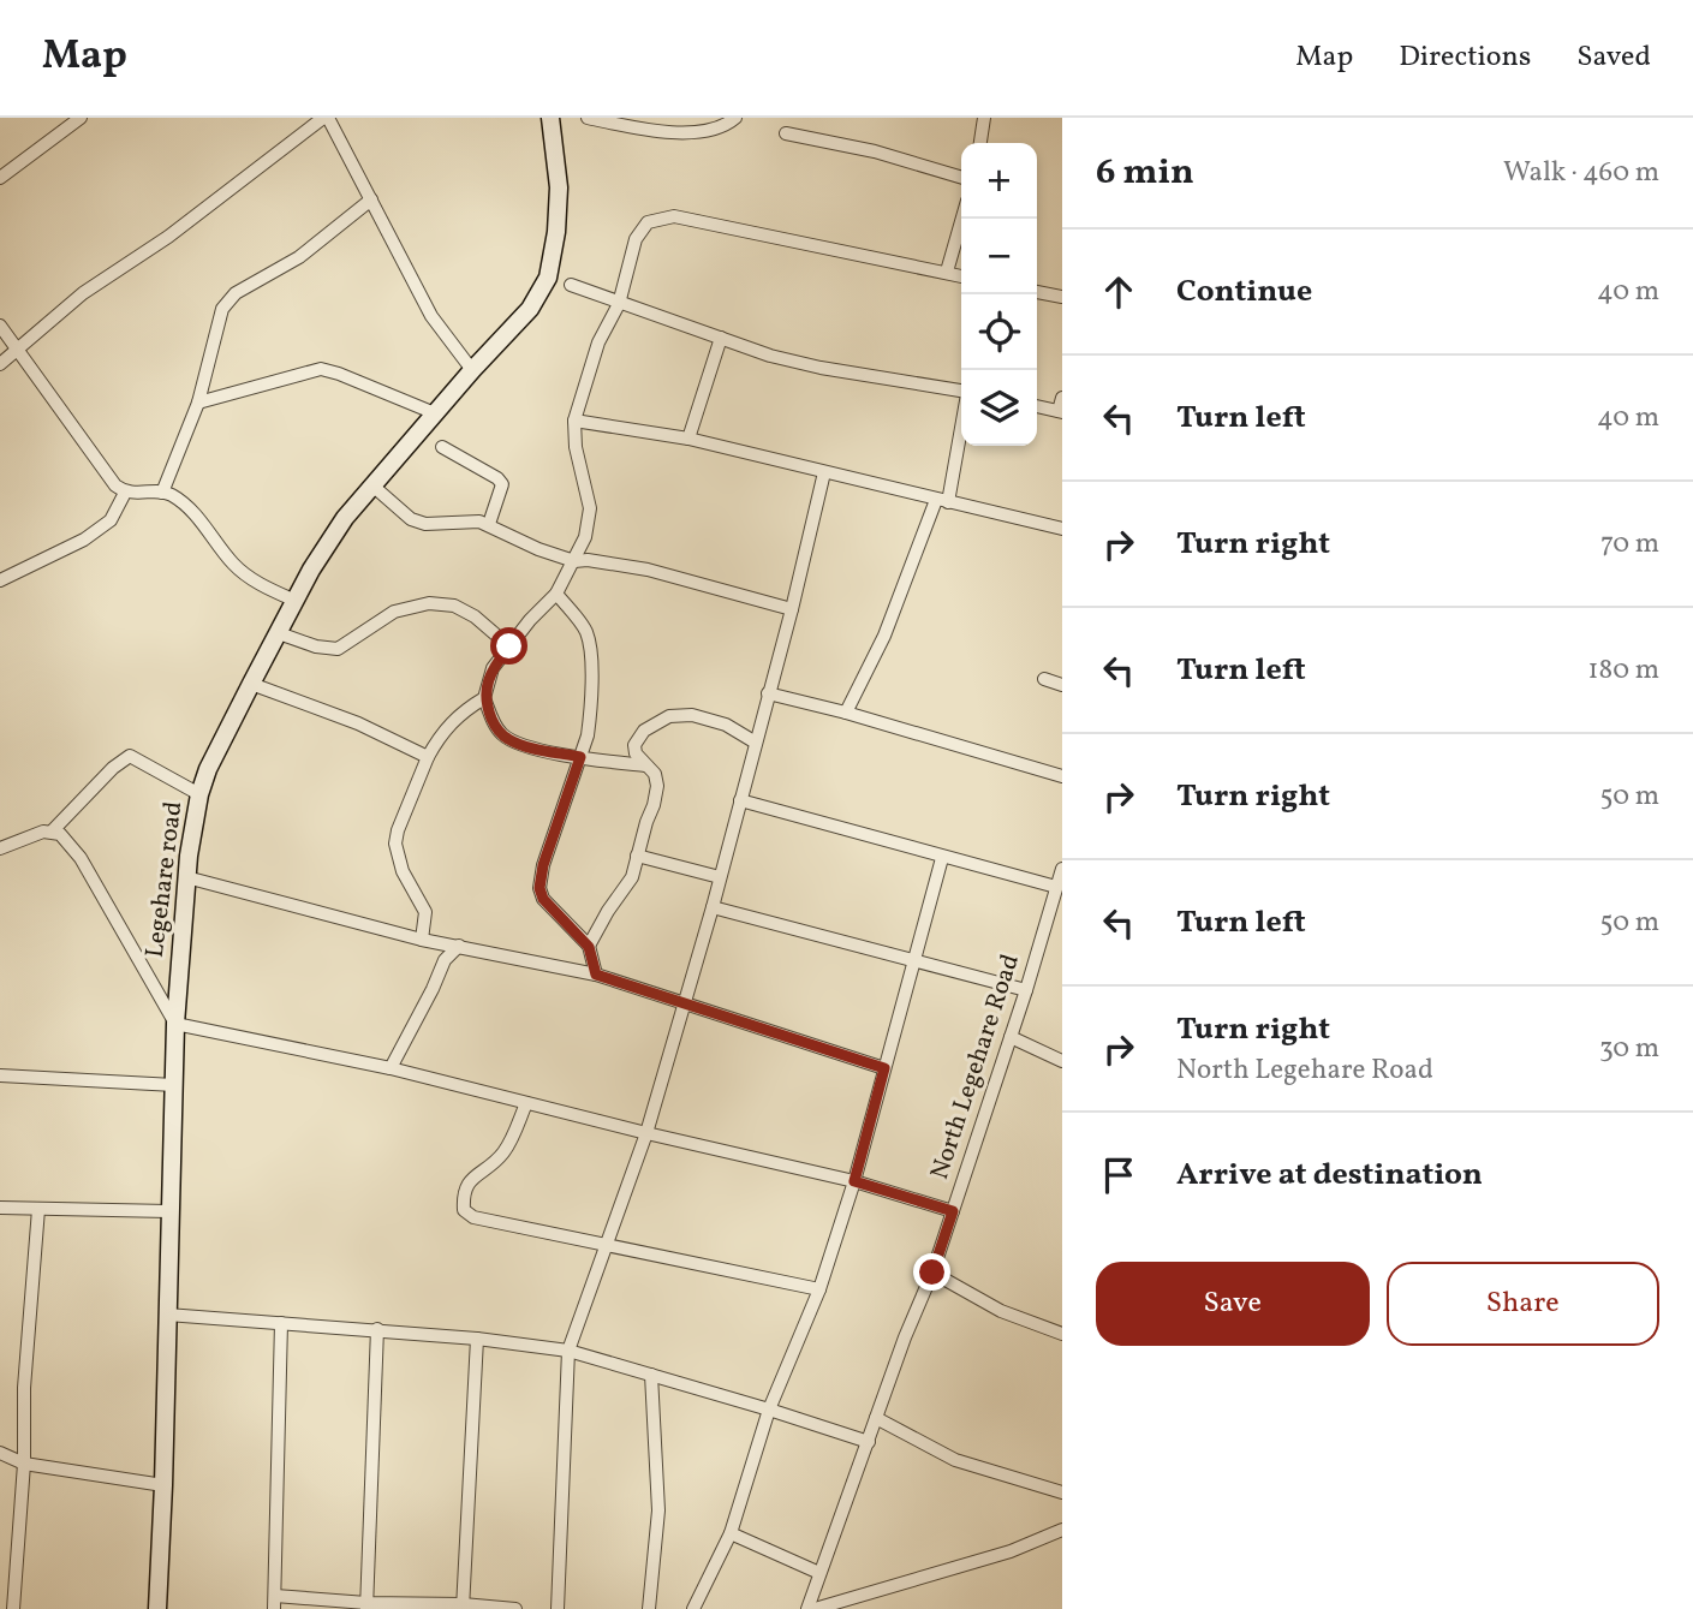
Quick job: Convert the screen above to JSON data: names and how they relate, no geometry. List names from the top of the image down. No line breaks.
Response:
{"streets":{"main road":["Legehare road"],"street":["North Legehare Road"]},"page":{"header":"Map","nav":["Map","Directions","Saved"],"heading":["6 min","Walk · 460 m"],"map_buttons":["+","−"],"list":[["Continue","40 m"],["Turn left","40 m"],["Turn right","70 m"],["Turn left","180 m"],["Turn right","50 m"],["Turn left","50 m"],["Turn right","North Legehare Road","30 m"],"Arrive at destination"],"buttons":["Save","Share"]}}
